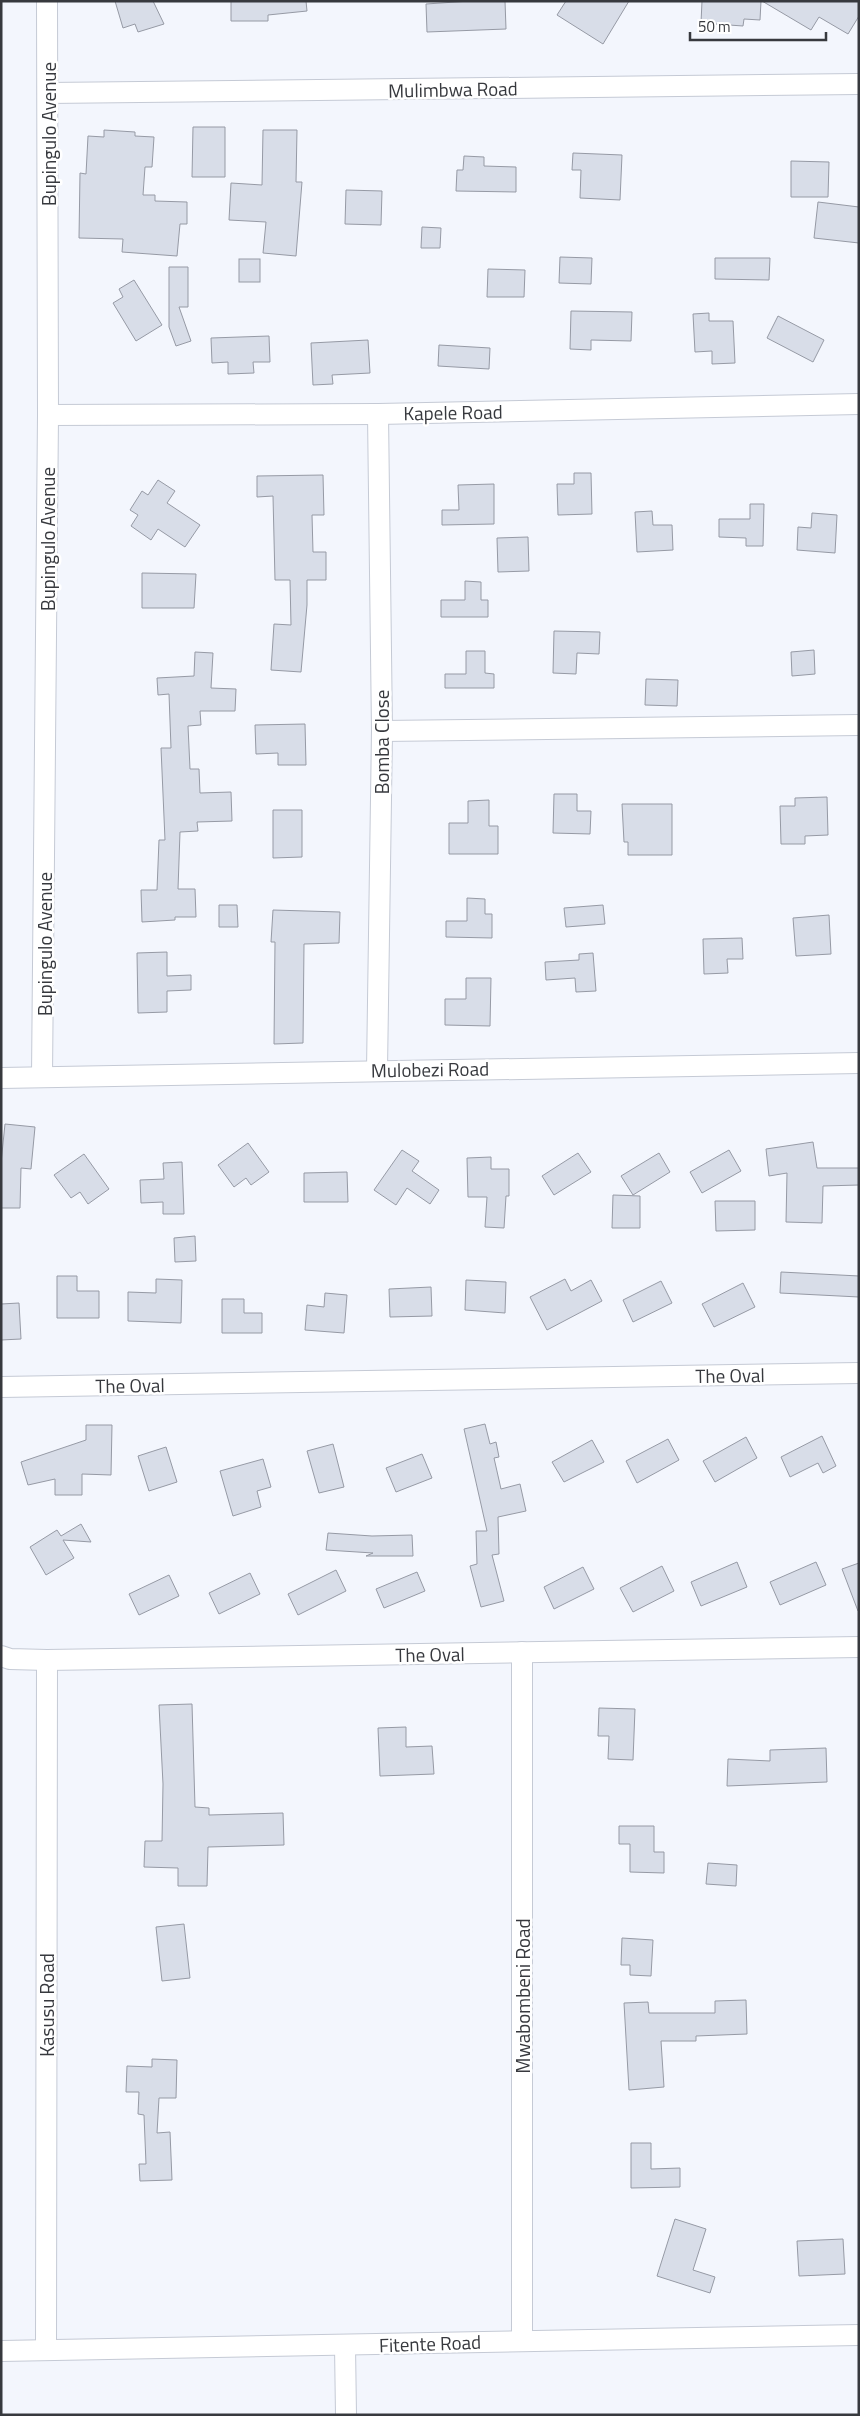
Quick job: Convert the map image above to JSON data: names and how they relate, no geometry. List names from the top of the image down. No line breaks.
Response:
{"streets":{"street":["Mulimbwa Road","Bupingulo Avenue","Kapele Road","Bomba Close","Mulobezi Road","The Oval","Mwabombeni Road","Kasusu Road","Fitente Road"]},"crossings":[["Mulimbwa Road","Bupingulo Avenue"],["Bupingulo Avenue","Kapele Road"],["Bupingulo Avenue","Mulobezi Road"],["Kapele Road","Bomba Close"],["Bomba Close","Mulobezi Road"],["The Oval","Mwabombeni Road"],["The Oval","Kasusu Road"],["Mwabombeni Road","Fitente Road"],["Kasusu Road","Fitente Road"]],"scale_bar":"50 m"}
